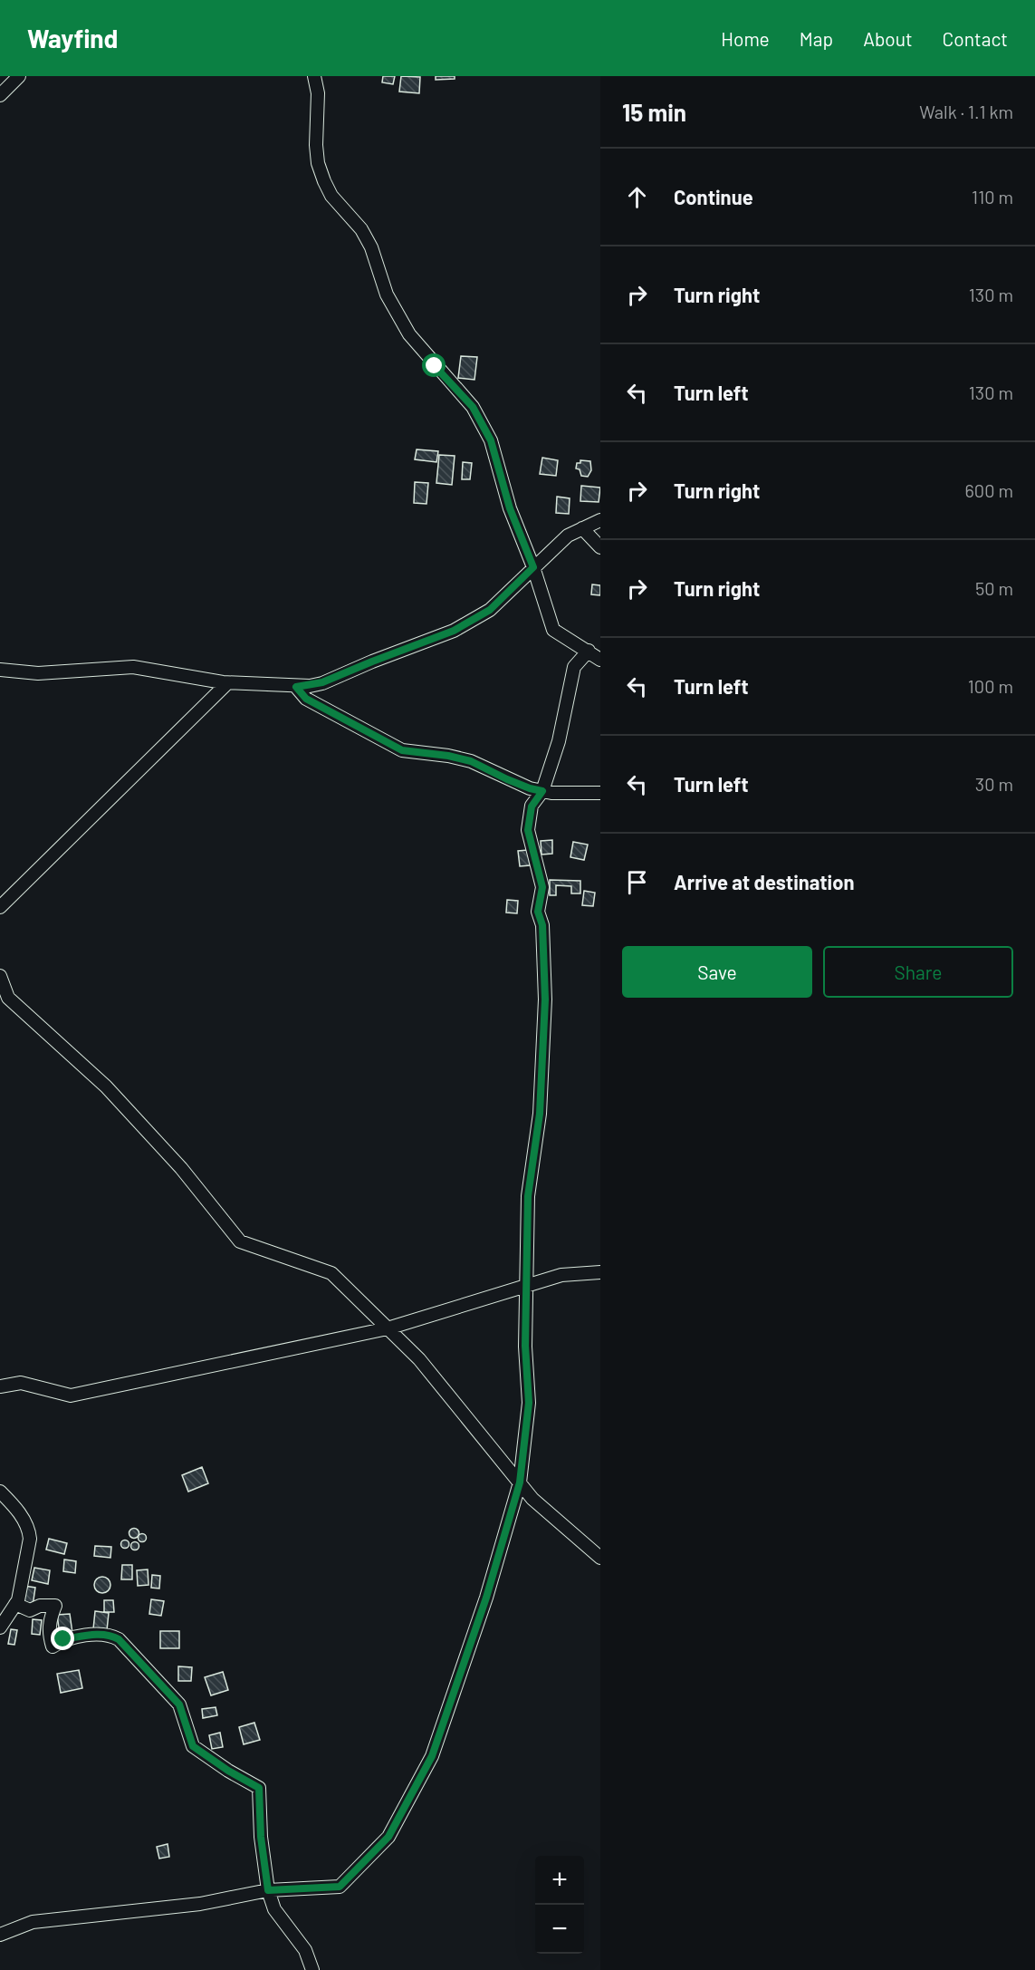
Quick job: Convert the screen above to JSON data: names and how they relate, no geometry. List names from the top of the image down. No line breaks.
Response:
{"page":{"header":"Wayfind","nav":["Home","Map","About","Contact"],"heading":["15 min","Walk · 1.1 km"],"list":[["Continue","110 m"],["Turn right","130 m"],["Turn left","130 m"],["Turn right","600 m"],["Turn right","50 m"],["Turn left","100 m"],["Turn left","30 m"],"Arrive at destination"],"buttons":["Save","Share"],"map_buttons":["+","−"]}}
